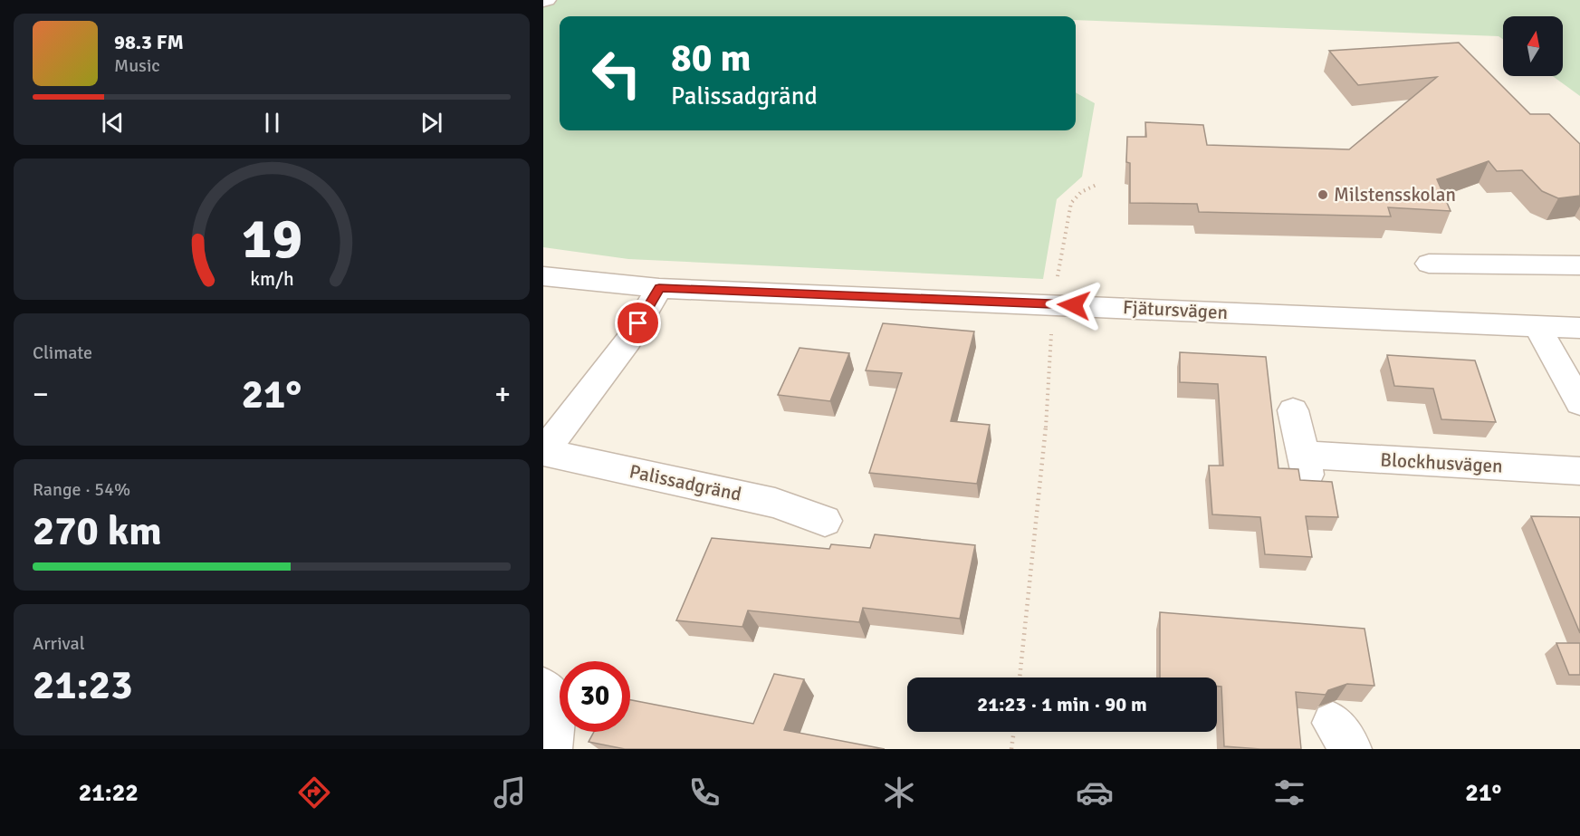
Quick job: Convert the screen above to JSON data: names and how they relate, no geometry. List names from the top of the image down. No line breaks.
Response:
{"streets":{"street":["Fjätursvägen","Blockhusvägen","Palissadgränd"]},"crossings":[["Fjätursvägen","Palissadgränd"]],"places":["Milstensskolan"],"north":"top","page":{"turn":["80 m","Palissadgränd"],"song":["98.3 FM","Music"],"tile":["Climate",["Range · 54%","270 km"],["Arrival","21:23"]],"heat":["−","21°","+"],"limit":"30","trip":"21:23 · 1 min · 90 m","tabs":["21:22","21°"],"gauge":["19","km/h"]}}
